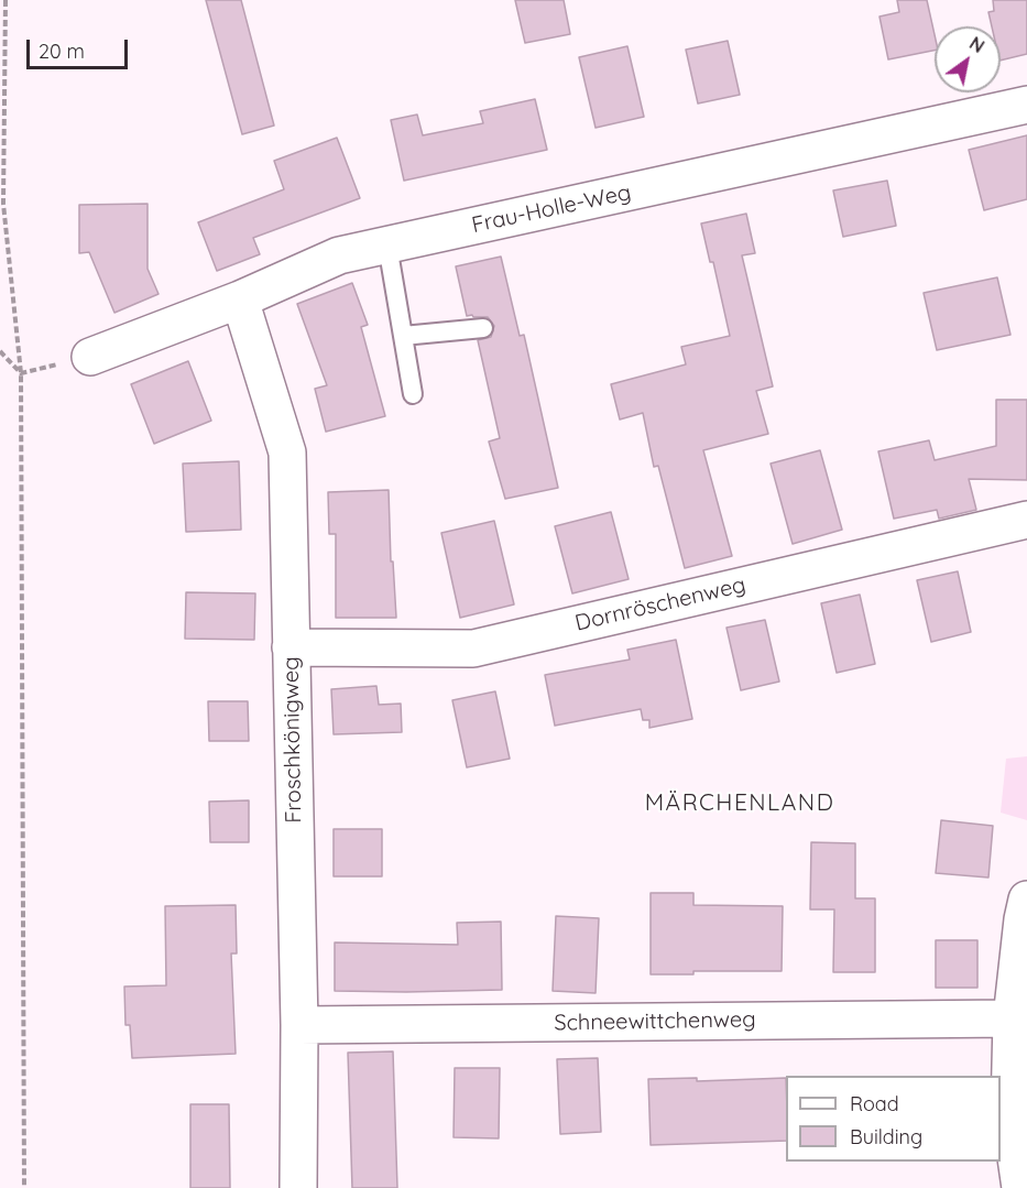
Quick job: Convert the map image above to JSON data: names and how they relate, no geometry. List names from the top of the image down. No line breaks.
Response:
{"streets":{"street":["Frau-Holle-Weg","Dornröschenweg","Froschkönigweg","Schneewittchenweg"]},"crossings":[["Frau-Holle-Weg","Froschkönigweg"],["Dornröschenweg","Froschkönigweg"],["Froschkönigweg","Schneewittchenweg"]],"districts":["MÄRCHENLAND"],"legend":["Road","Building"],"scale_bar":"20 m","north":"top right"}
